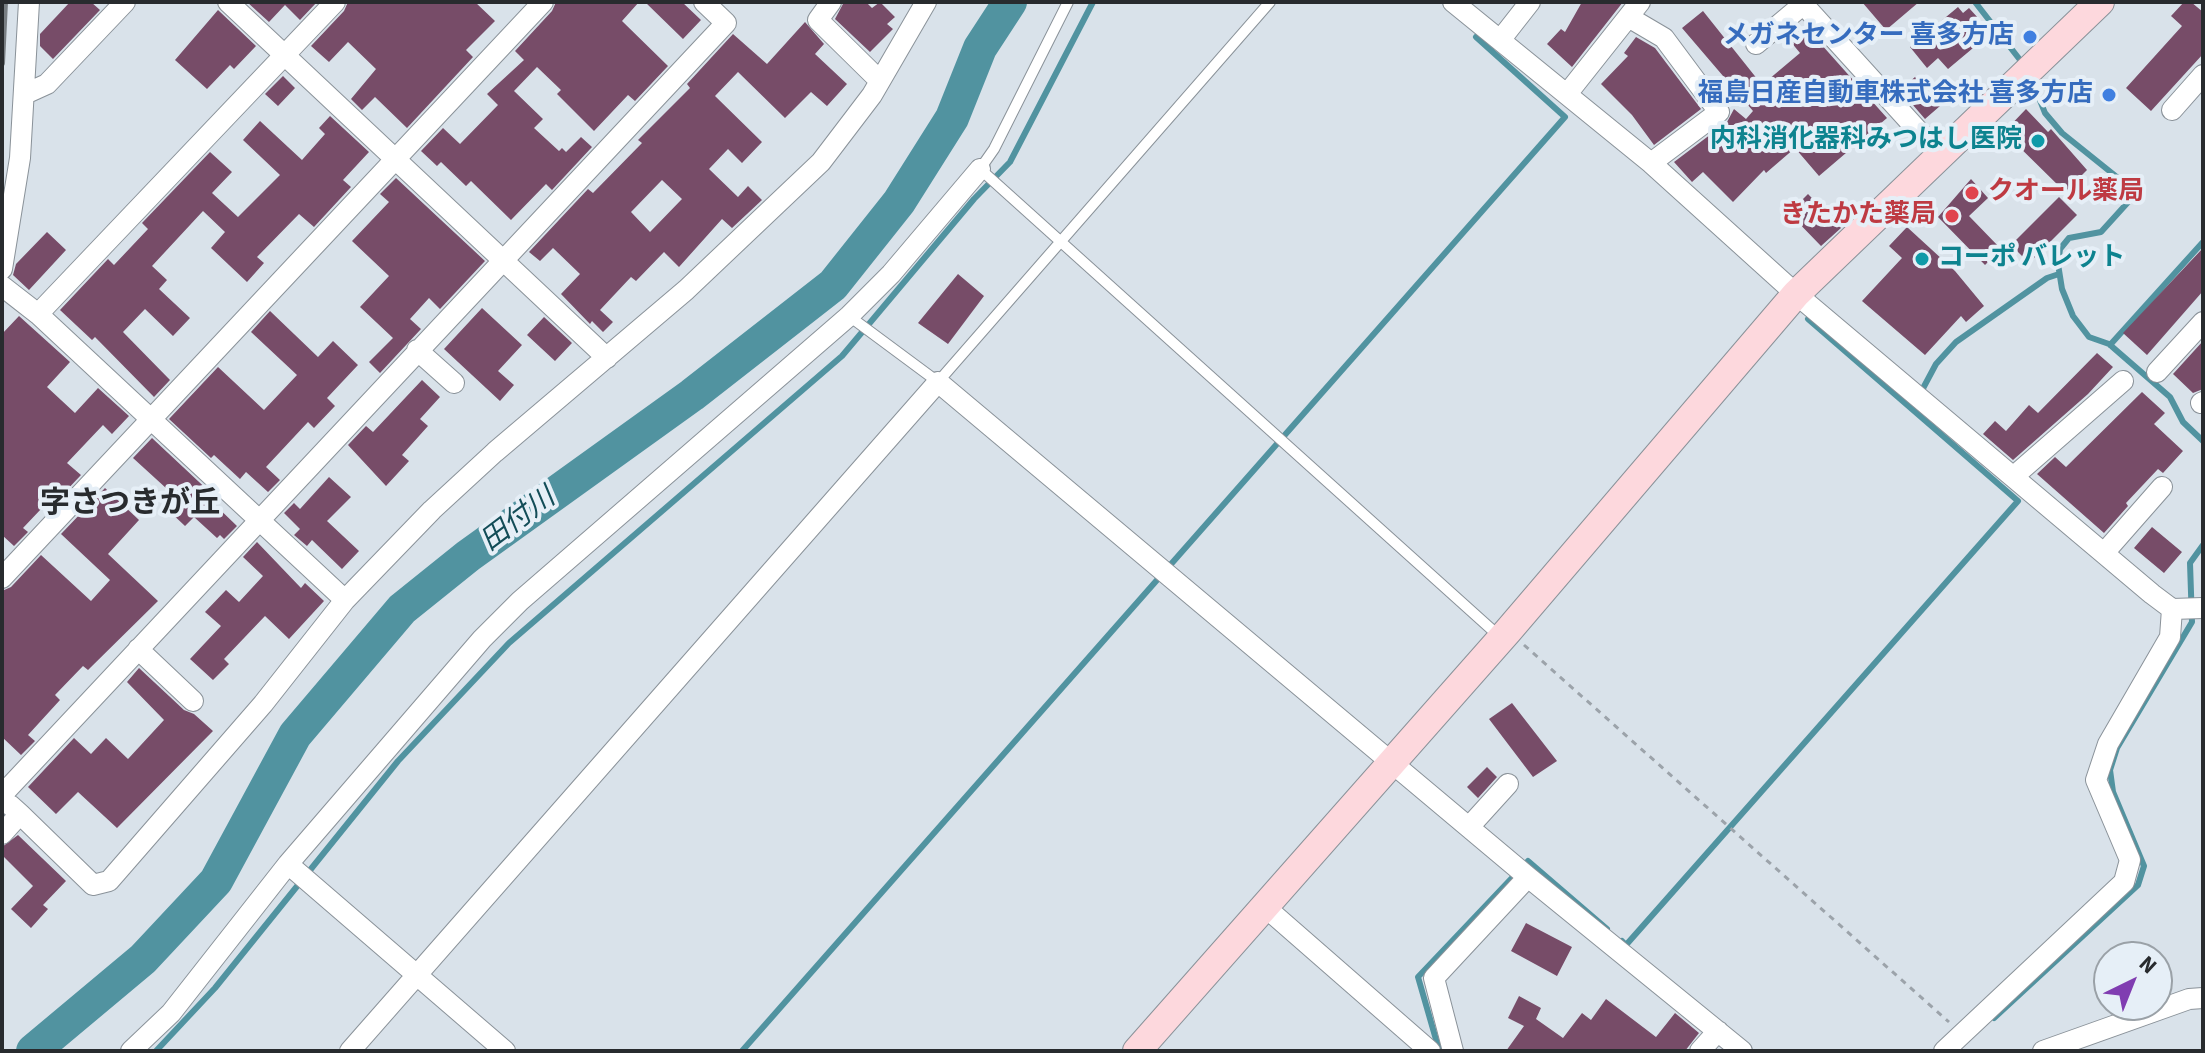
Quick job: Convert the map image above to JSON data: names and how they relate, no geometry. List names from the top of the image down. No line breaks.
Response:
{"districts":["字さつきが丘"],"water":["田付川"],"places":["メガネセンター 喜多方店","福島日産自動車株式会社 喜多方店","内科消化器科みつはし医院","クオール薬局","きたかた薬局","コーポ バレット"],"north":"top right"}
